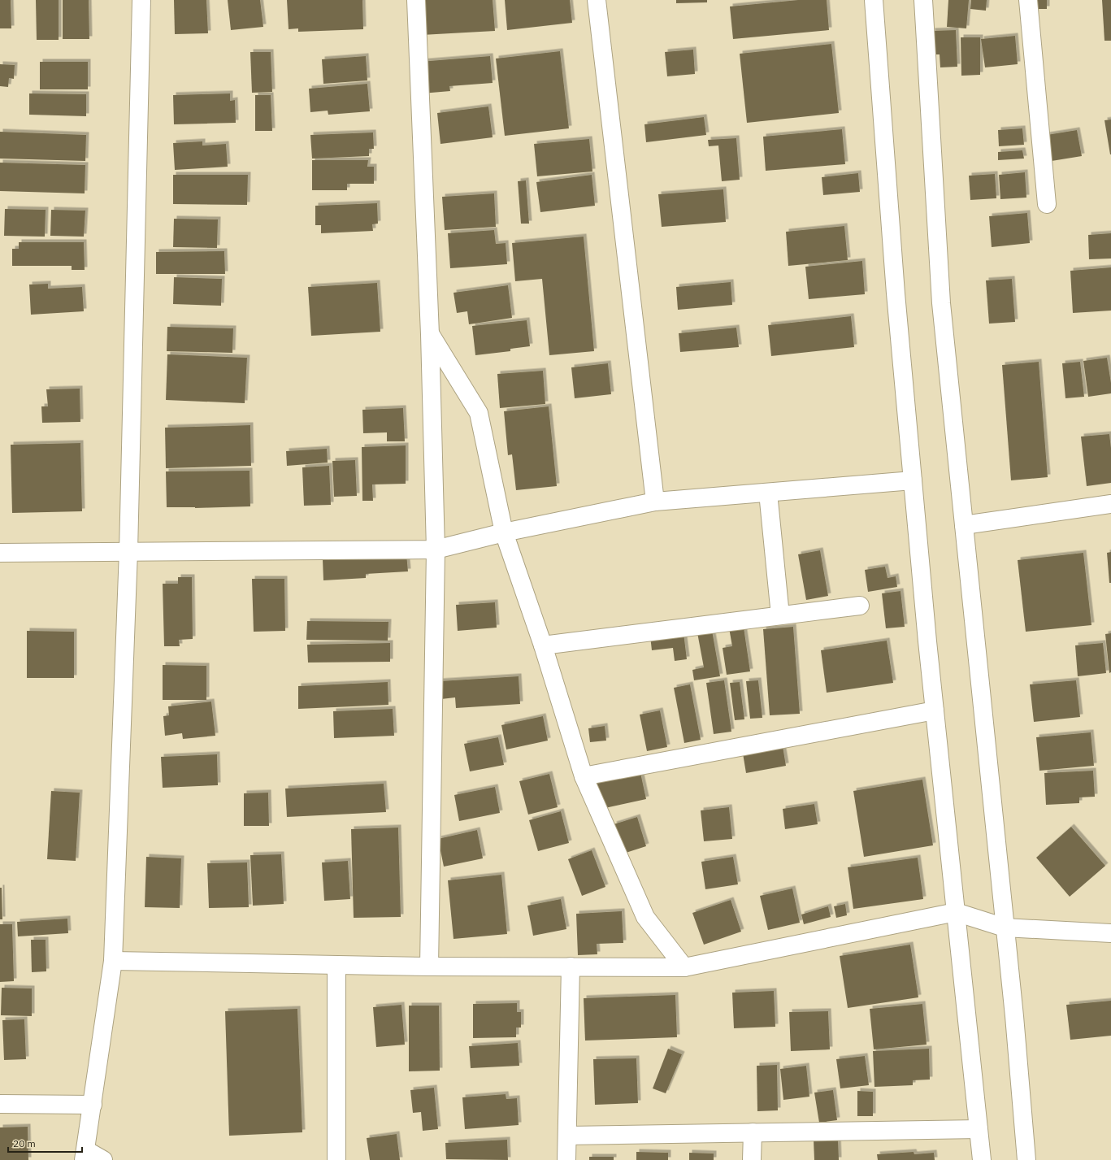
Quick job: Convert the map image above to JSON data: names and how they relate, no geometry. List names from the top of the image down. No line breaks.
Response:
{"scale_bar":"20 m"}
